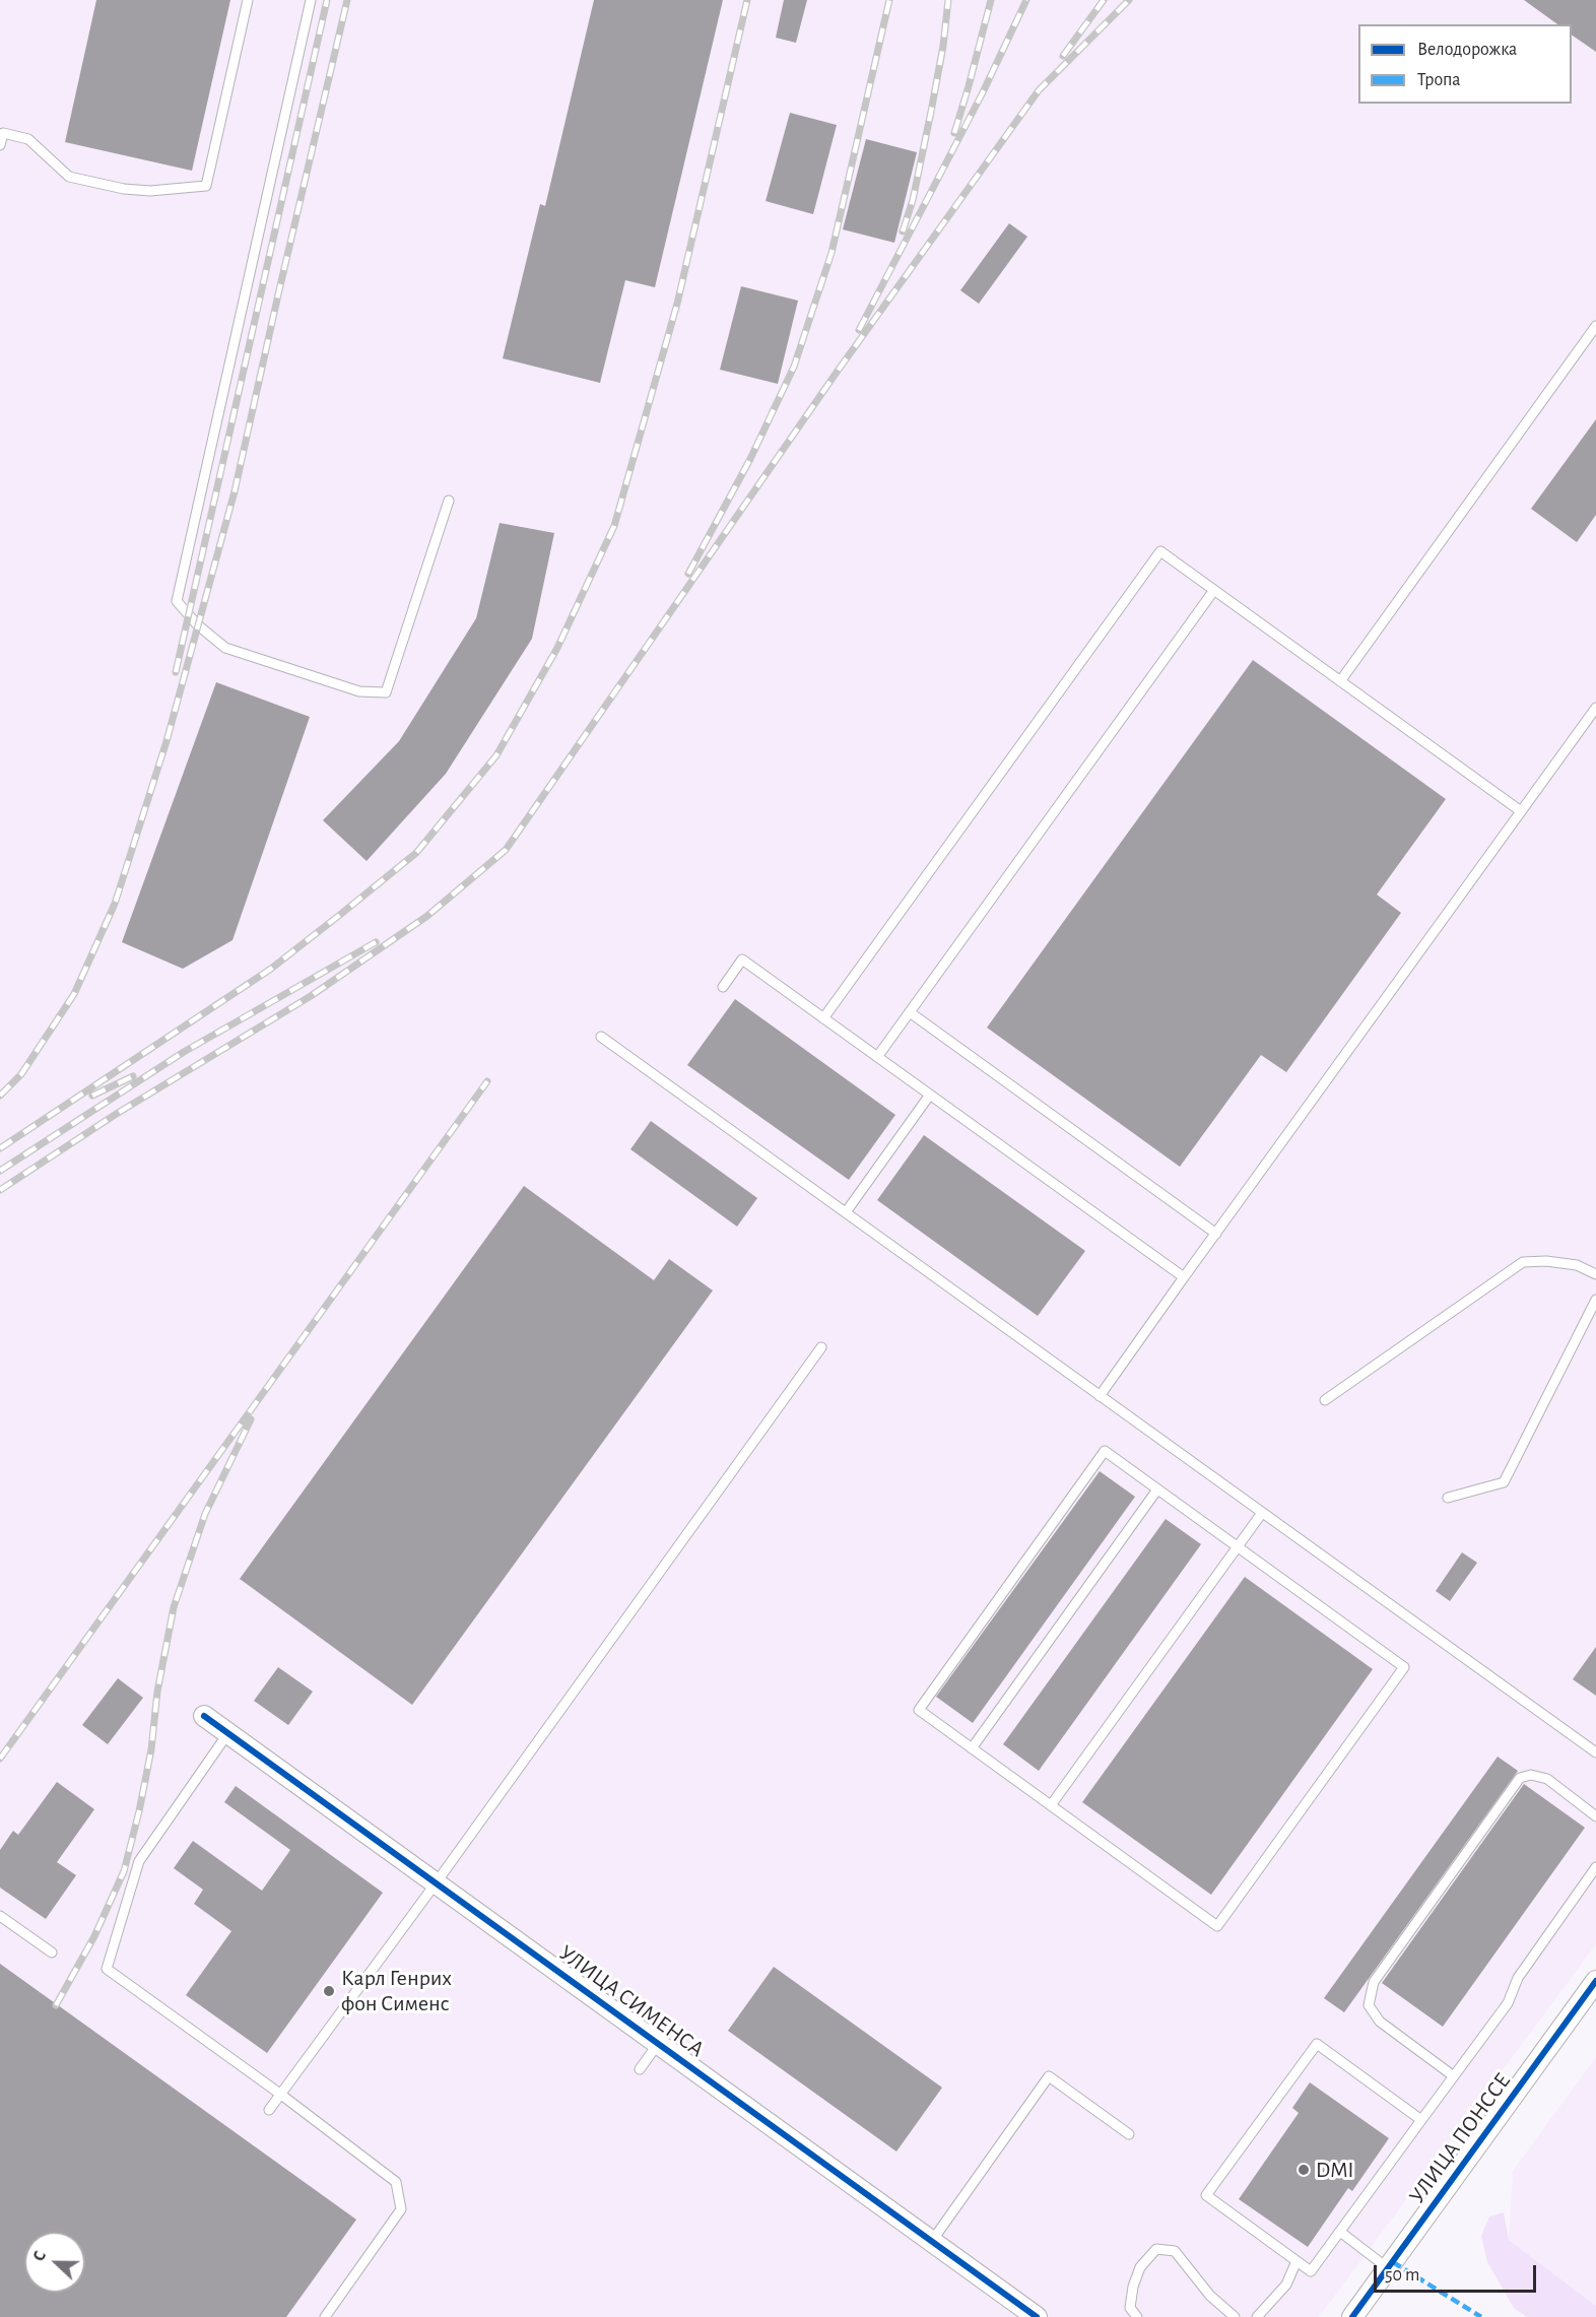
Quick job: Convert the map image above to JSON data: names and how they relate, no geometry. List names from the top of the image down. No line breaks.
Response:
{"streets":{"street":["УЛИЦА СИМЕНСА","УЛИЦА ПОНССЕ"]},"places":["Карл Генрих фон Сименс","DMI"],"legend":["Велодорожка","Тропа"],"scale_bar":"50 m","north":"left"}
